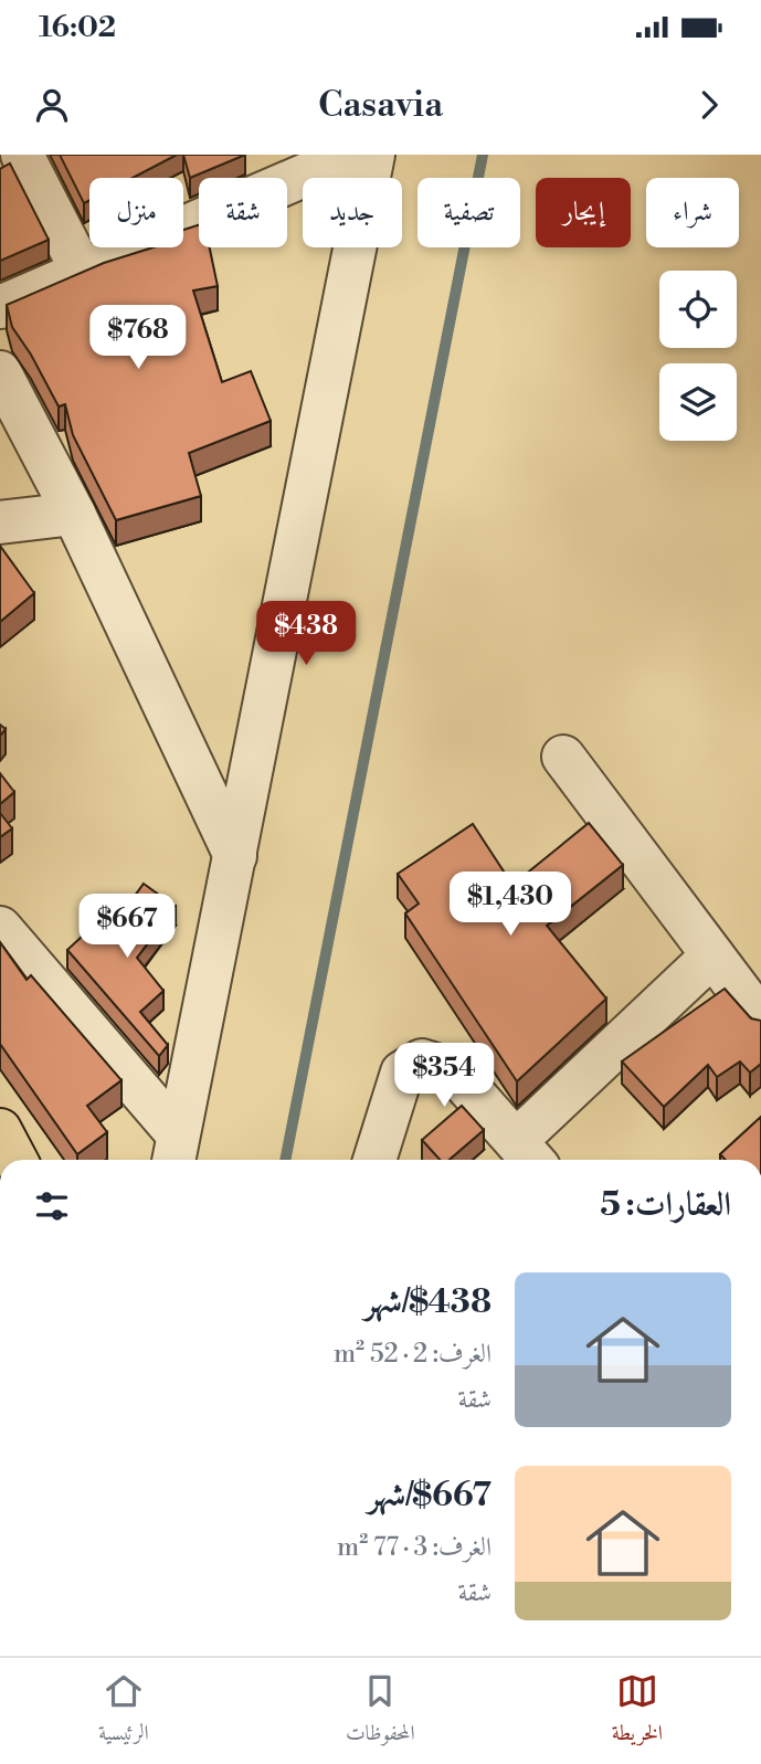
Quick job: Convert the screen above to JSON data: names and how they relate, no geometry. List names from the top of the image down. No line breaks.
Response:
{"page":{"status":"16:02","header":"Casavia","chip":["شراء","إيجار","تصفية","جديد","شقة","منزل"],"price":["$768","$438","$1,430","$667","$354"],"heading":"العقارات: 5","list":[{"name":"$438/شهر","note":"الغرف: 2 · 52 m² · شقة"},{"name":"$667/شهر","note":"الغرف: 3 · 77 m² · شقة"}],"tabs":["الخريطة","المحفوظات","الرئيسية"]}}
